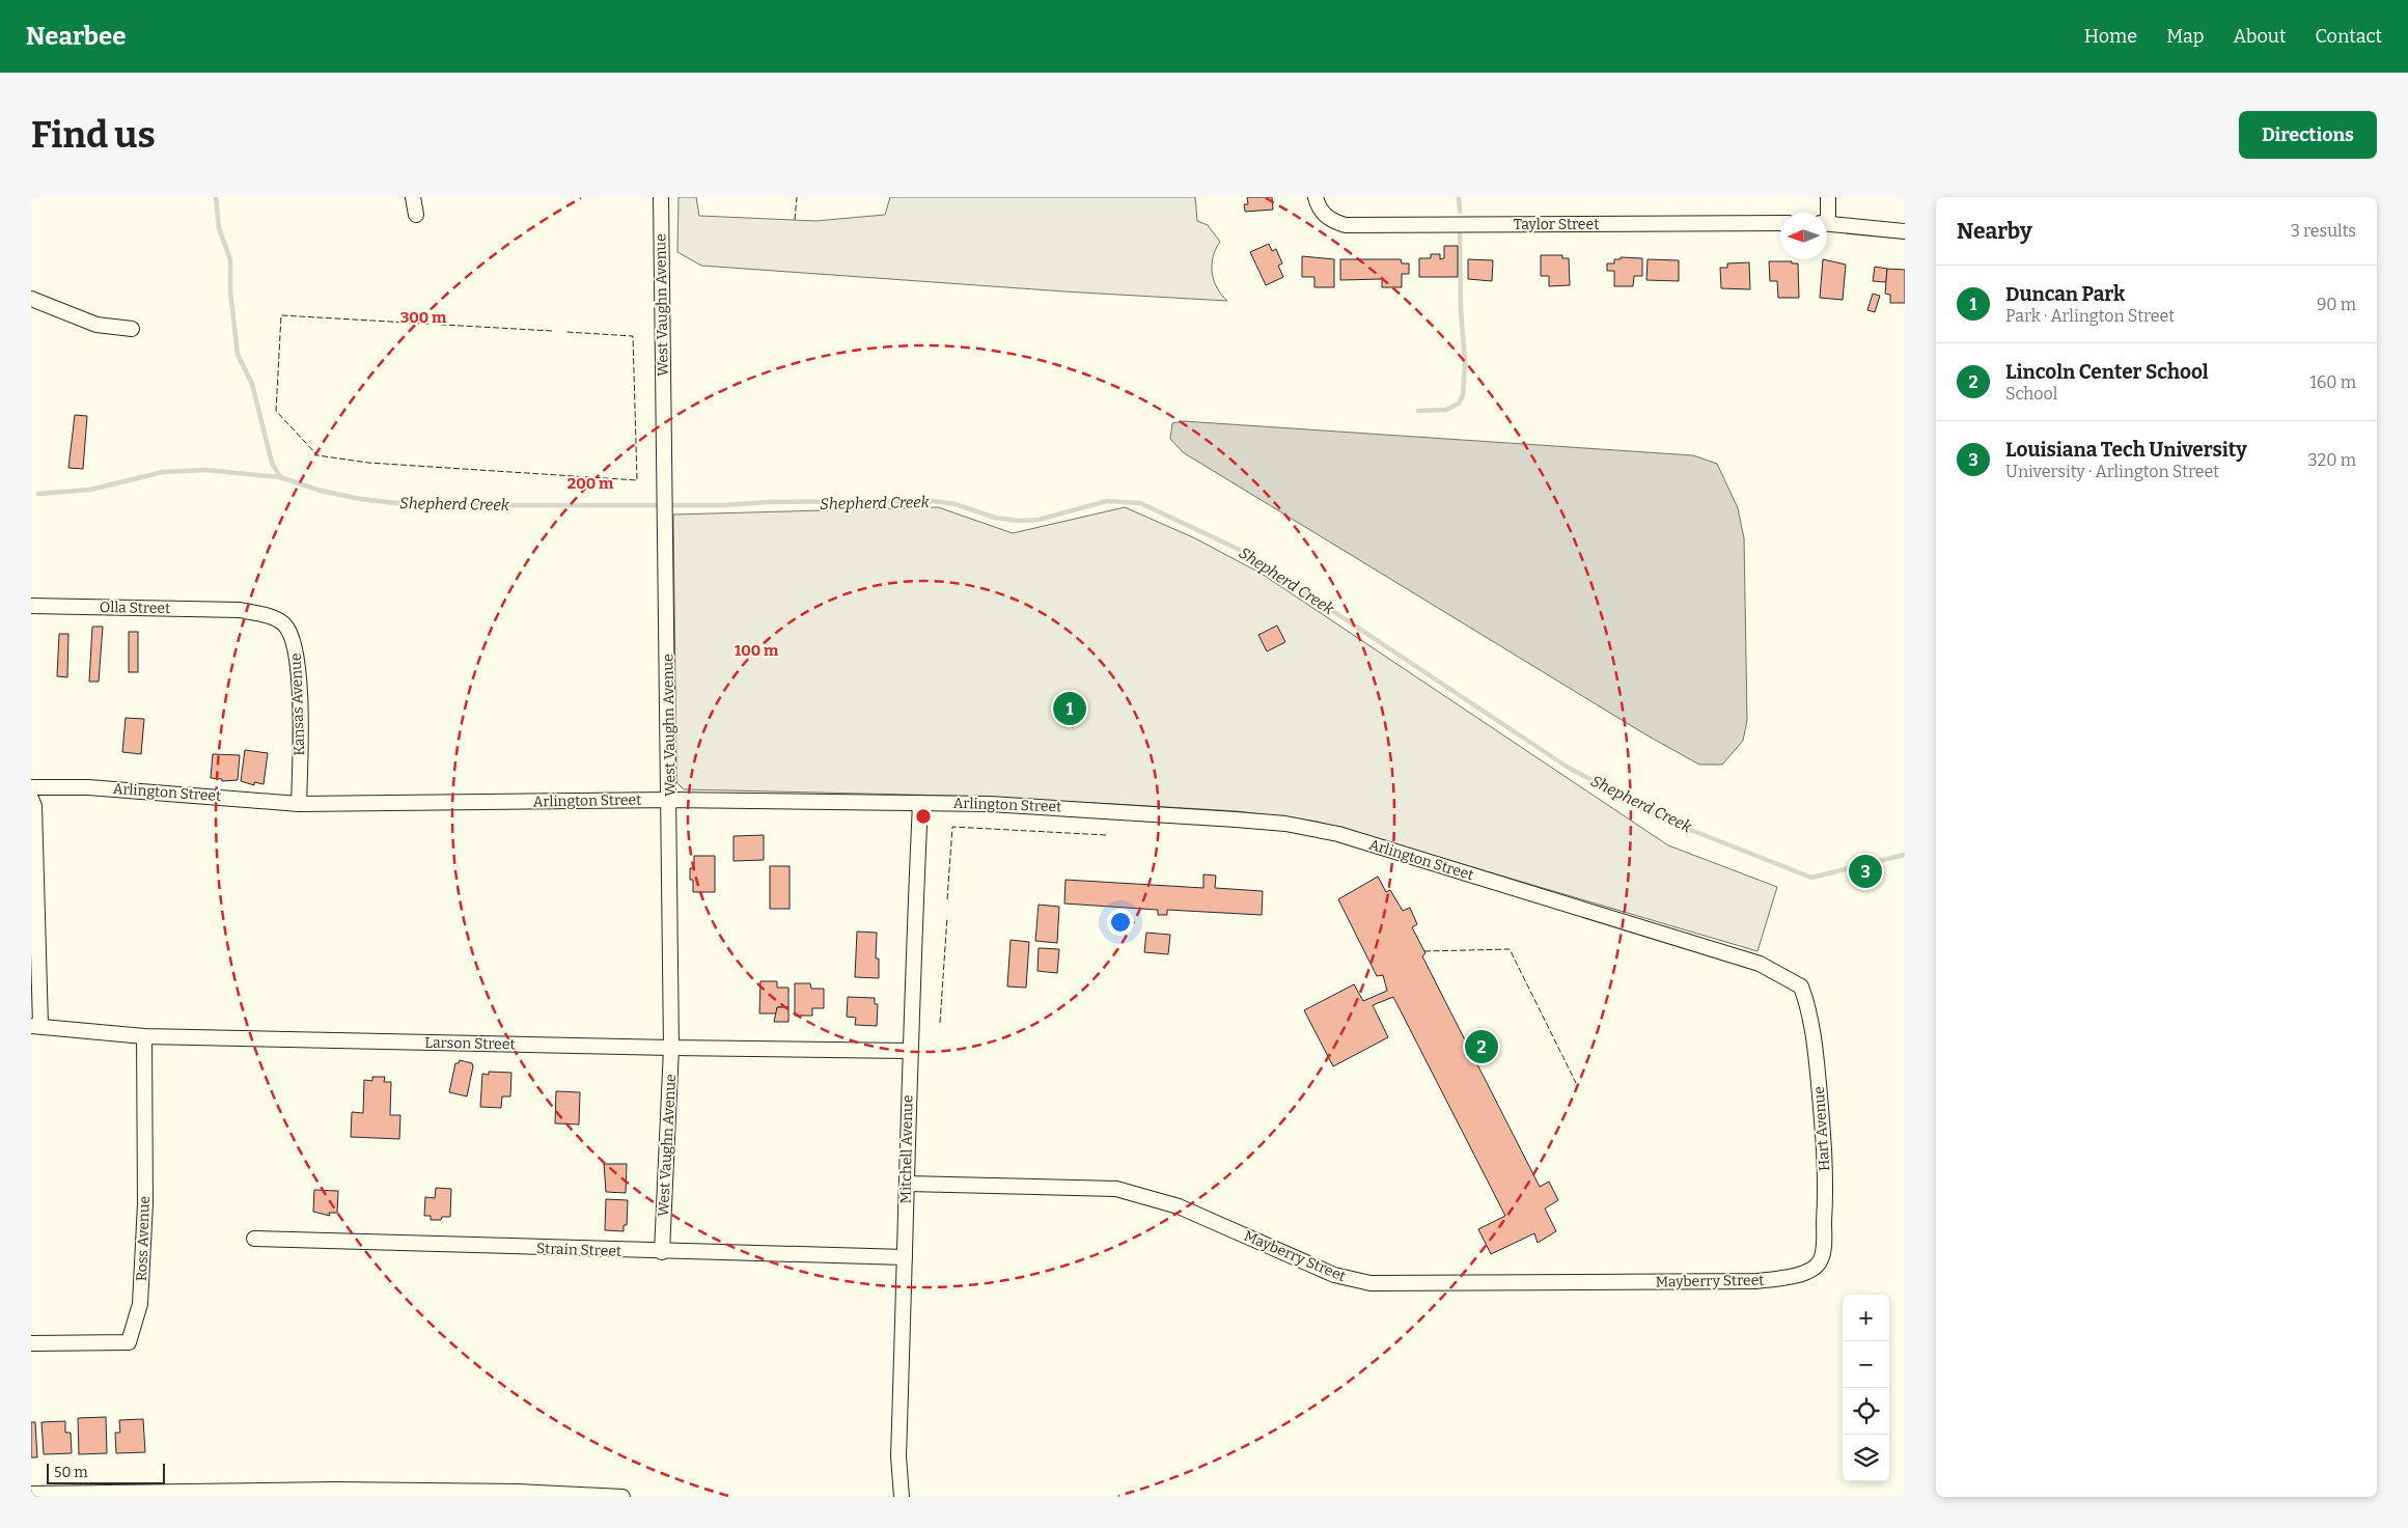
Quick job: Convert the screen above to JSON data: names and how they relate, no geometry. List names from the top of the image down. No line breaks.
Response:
{"streets":{"street":["Taylor Street","West Vaughn Avenue","Olla Street","Kansas Avenue","Arlington Street","Larson Street","Hart Avenue","Mitchell Avenue","Ross Avenue","Strain Street","Mayberry Street"]},"crossings":[["West Vaughn Avenue","Arlington Street"],["West Vaughn Avenue","Larson Street"],["West Vaughn Avenue","Strain Street"],["Olla Street","Kansas Avenue"],["Kansas Avenue","Arlington Street"],["Arlington Street","Hart Avenue"],["Arlington Street","Mitchell Avenue"],["Larson Street","Mitchell Avenue"],["Larson Street","Ross Avenue"],["Hart Avenue","Mayberry Street"],["Mitchell Avenue","Strain Street"],["Mitchell Avenue","Mayberry Street"]],"water":["Shepherd Creek"],"scale_bar":"50 m","north":"left","page":{"header":"Nearbee","nav":["Home","Map","About","Contact"],"buttons":"Directions","title":"Find us","heading":["Nearby","3 results"],"list":[{"mark":"1","name":"Duncan Park","note":"Park · Arlington Street","value":"90 m"},{"mark":"2","name":"Lincoln Center School","note":"School","value":"160 m"},{"mark":"3","name":"Louisiana Tech University","note":"University · Arlington Street","value":"320 m"}],"pins":["1","3","2"],"map_buttons":["+","−"],"scale":"50 m"},"rings":["300 m","200 m","100 m"]}
